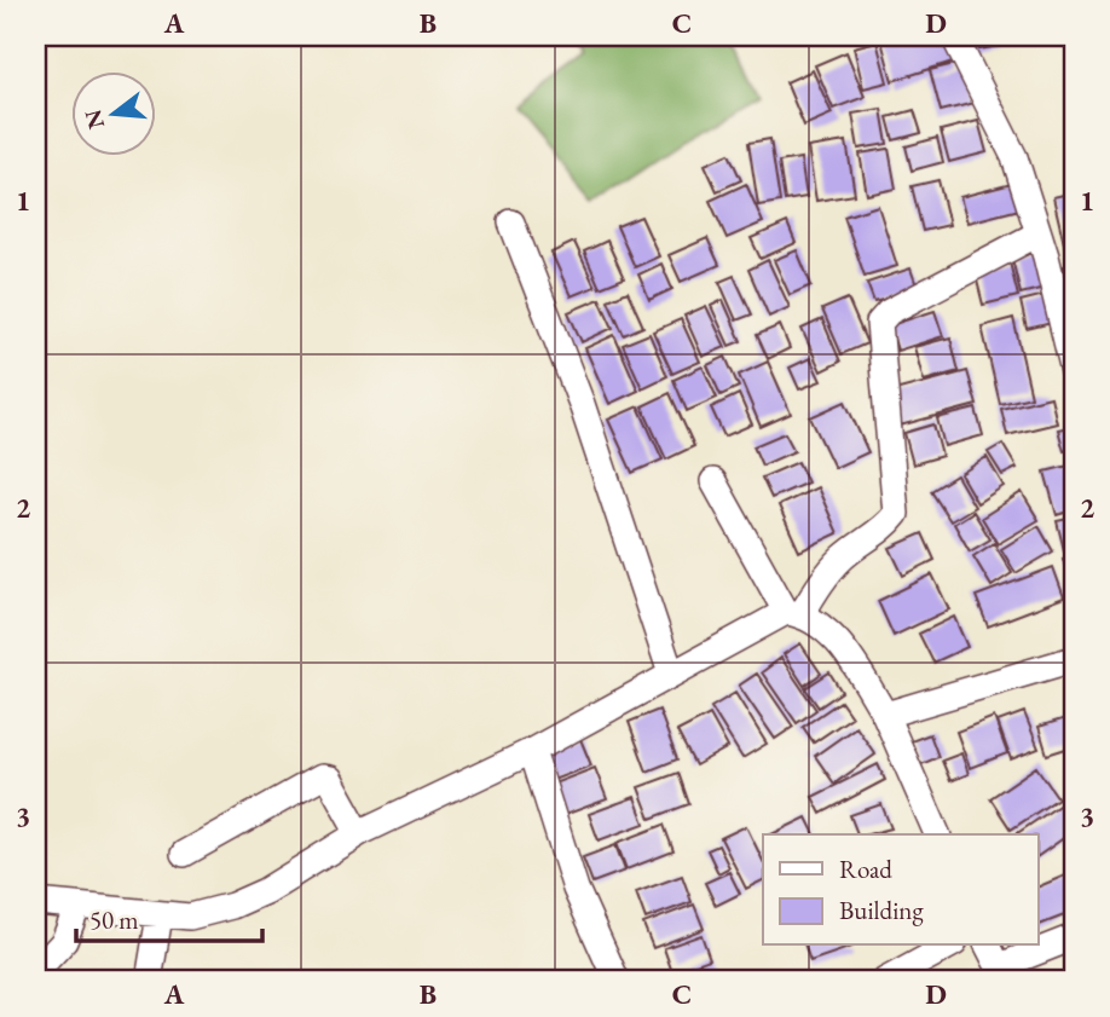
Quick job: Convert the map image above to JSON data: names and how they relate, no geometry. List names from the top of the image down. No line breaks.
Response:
{"legend":["Road","Building"],"scale_bar":"50 m","north":"left","grid":{"columns":["A","B","C","D"],"rows":["1","2","3"]}}
